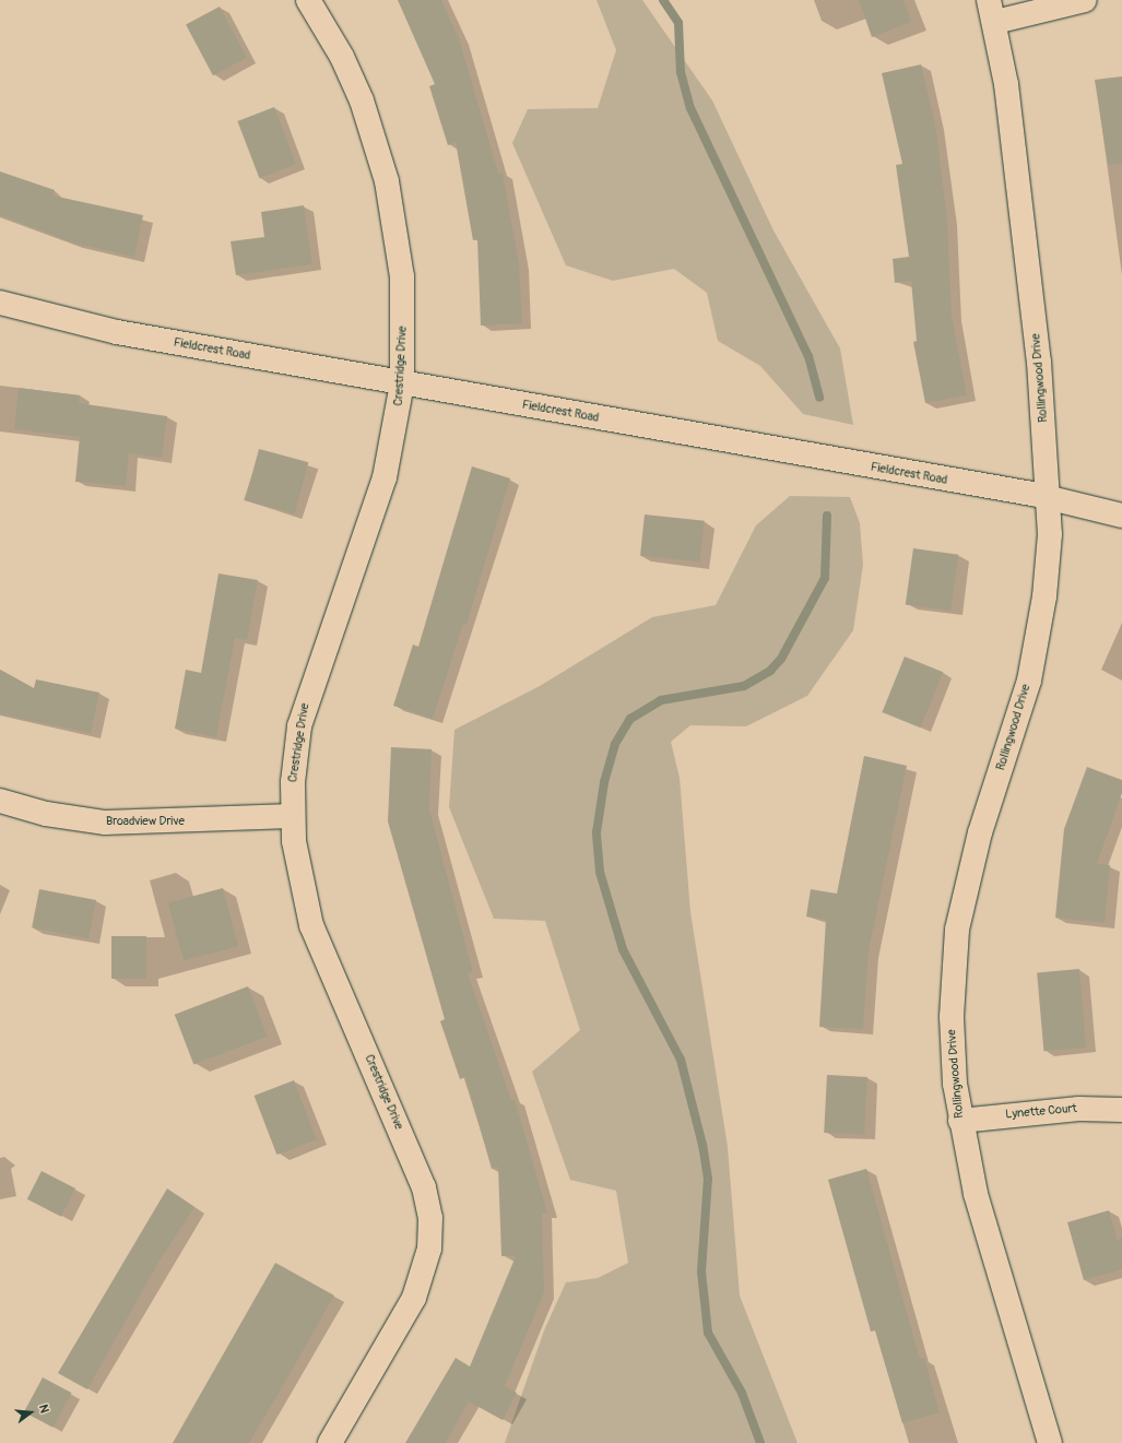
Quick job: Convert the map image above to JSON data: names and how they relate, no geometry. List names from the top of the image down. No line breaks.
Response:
{"streets":{"street":["Fieldcrest Road","Crestridge Drive","Rollingwood Drive","Broadview Drive","Lynette Court"]},"crossings":[["Fieldcrest Road","Crestridge Drive"],["Fieldcrest Road","Rollingwood Drive"],["Crestridge Drive","Broadview Drive"],["Rollingwood Drive","Lynette Court"]],"north":"right"}
